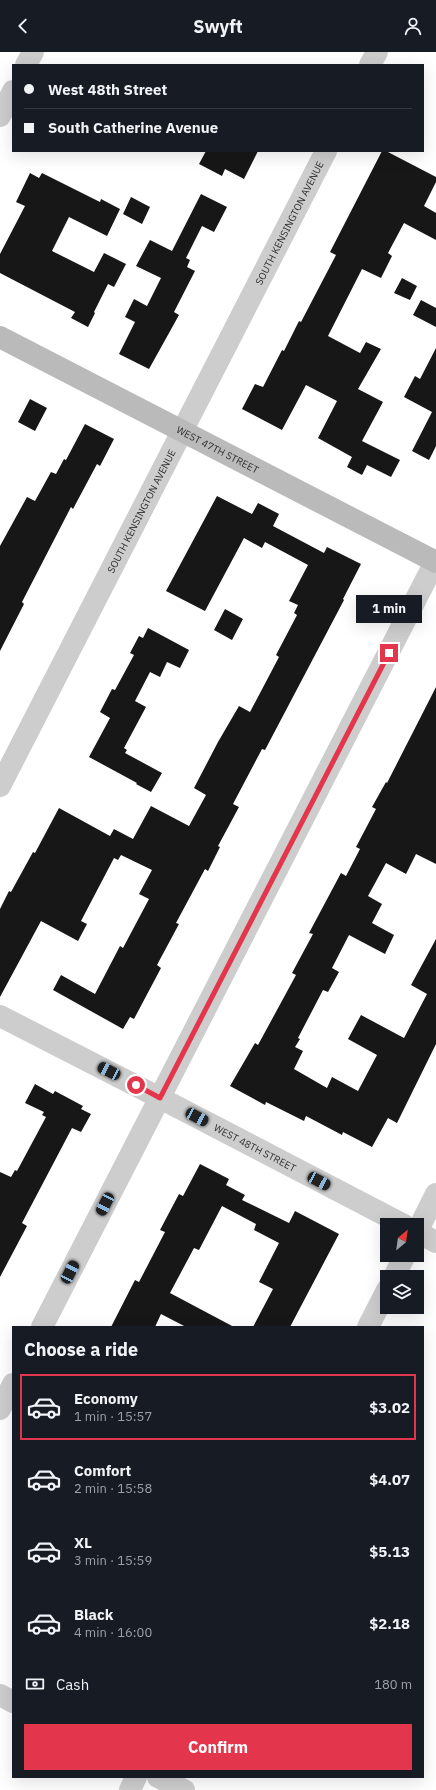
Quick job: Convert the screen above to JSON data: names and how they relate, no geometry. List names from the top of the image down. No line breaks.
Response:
{"streets":{"main road":["WEST 47TH STREET"],"street":["SOUTH KENSINGTON AVENUE","WEST 48TH STREET"]},"crossings":[["SOUTH KENSINGTON AVENUE","WEST 47TH STREET"]],"north":"top right","page":{"header":"Swyft","banner":["West 48th Street","South Catherine Avenue"],"bubble":"1 min","heading":"Choose a ride","list":[{"name":"Economy","note":"1 min · 15:57","value":"$3.02"},{"name":"Comfort","note":"2 min · 15:58","value":"$4.07"},{"name":"XL","note":"3 min · 15:59","value":"$5.13"},{"name":"Black","note":"4 min · 16:00","value":"$2.18"}],"pay":["Cash","180 m"],"buttons":"Confirm"}}
